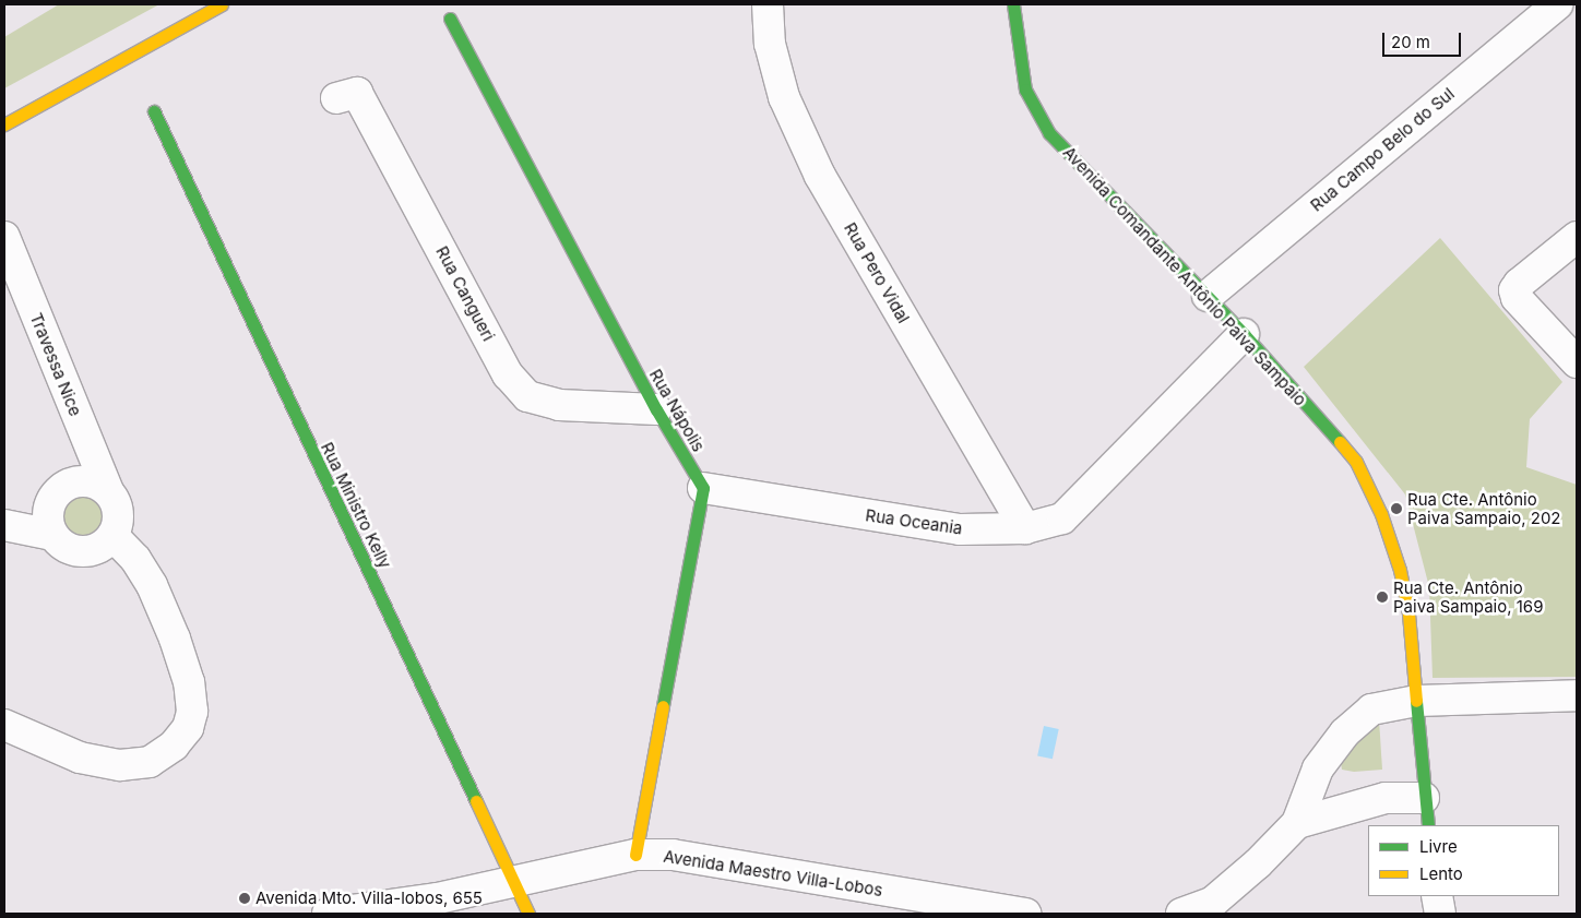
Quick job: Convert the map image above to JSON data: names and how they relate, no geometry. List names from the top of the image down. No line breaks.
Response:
{"streets":{"street":["Rua Campo Belo do Sul","Rua Pero Vidal","Avenida Comandante Antônio Paiva Sampaio","Rua Cangueri","Travessa Nice","Rua Nápolis","Rua Ministro Kelly","Rua Oceania","Avenida Maestro Villa-Lobos"]},"crossings":[["Rua Campo Belo do Sul","Avenida Comandante Antônio Paiva Sampaio"],["Rua Pero Vidal","Rua Oceania"],["Avenida Comandante Antônio Paiva Sampaio","Rua Oceania"],["Rua Cangueri","Rua Nápolis"],["Rua Nápolis","Rua Oceania"],["Rua Ministro Kelly","Avenida Maestro Villa-Lobos"]],"places":["Rua Cte. Antônio Paiva Sampaio, 202","Rua Cte. Antônio Paiva Sampaio, 169","Avenida Mto. Villa-lobos, 655"],"legend":["Livre","Lento"],"scale_bar":"20 m"}
